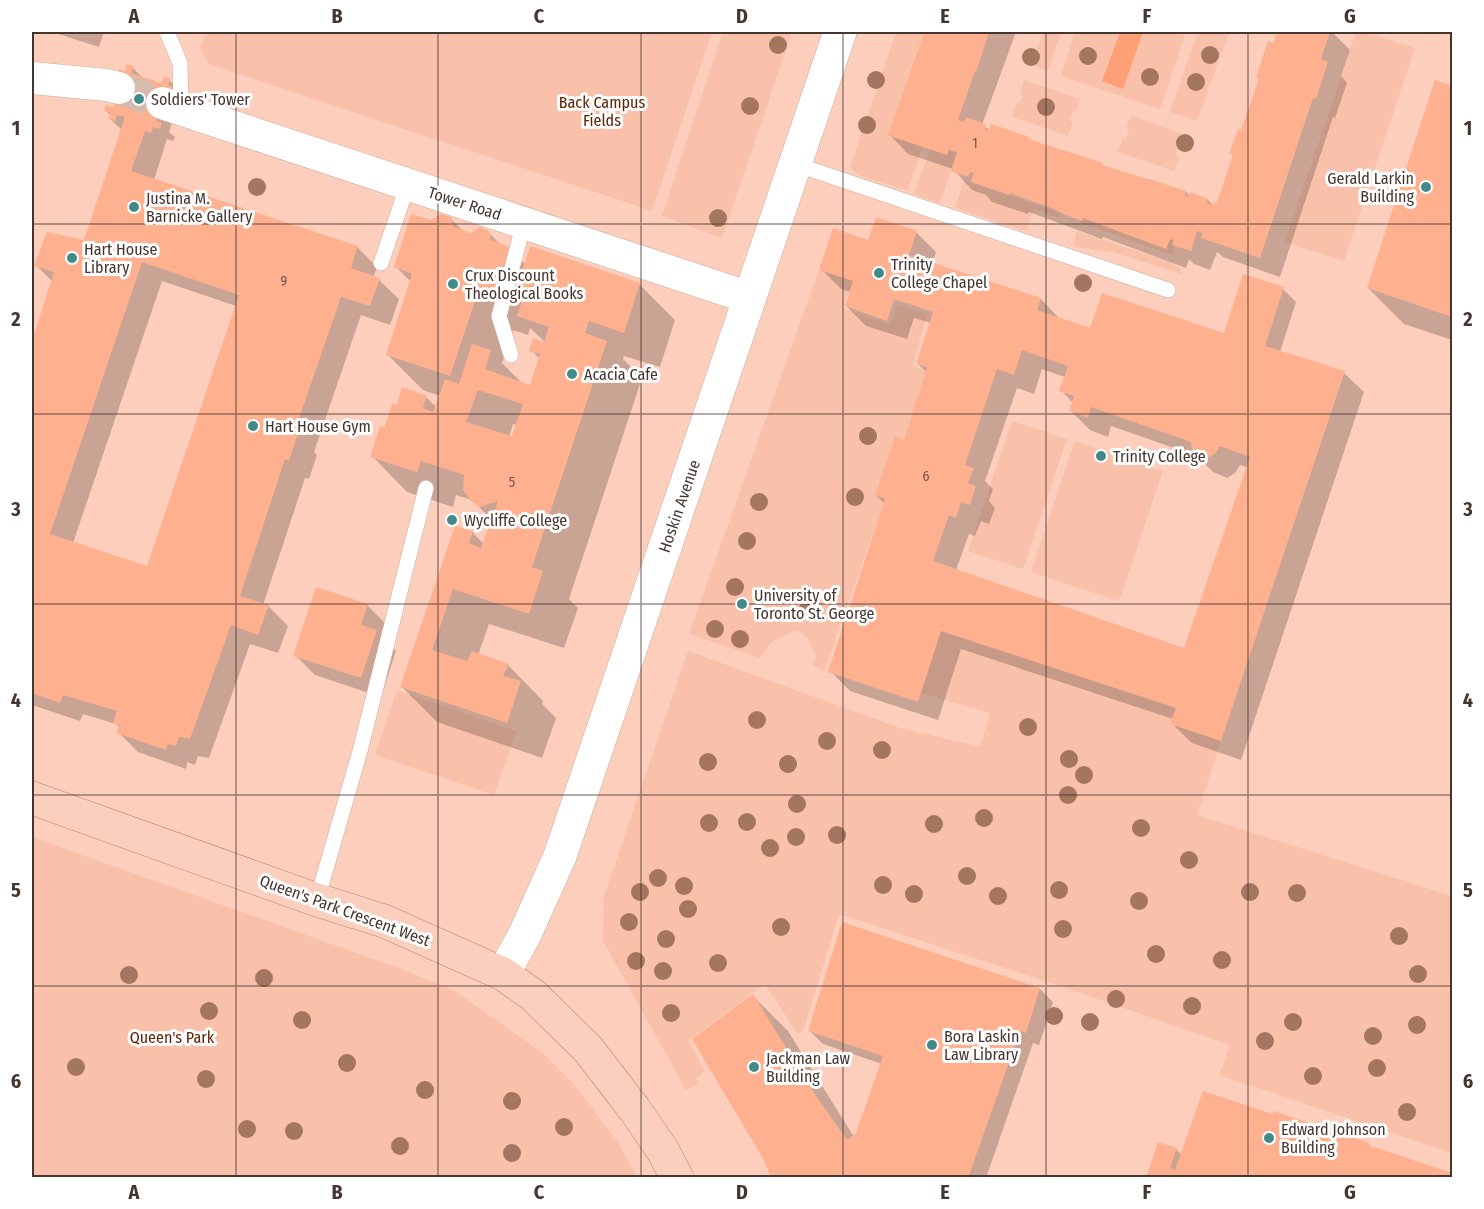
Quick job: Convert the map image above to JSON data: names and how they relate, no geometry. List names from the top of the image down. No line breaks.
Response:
{"streets":{"main road":["Queen's Park Crescent West"],"street":["Tower Road","Hoskin Avenue"]},"crossings":[["Tower Road","Hoskin Avenue"],["Hoskin Avenue","Queen's Park Crescent West"]],"parks":["Back Campus Fields","Queen's Park"],"places":["Soldiers' Tower","Gerald Larkin Building","Justina M. Barnicke Gallery","Hart House Library","Trinity College Chapel","Crux Discount Theological Books","Acacia Cafe","Hart House Gym","Trinity College","Wycliffe College","University of Toronto St. George","Bora Laskin Law Library","Jackman Law Building","Edward Johnson Building"],"house_numbers":["1","9","6","5"],"grid":{"columns":["A","B","C","D","E","F","G"],"rows":["1","2","3","4","5","6"]}}
